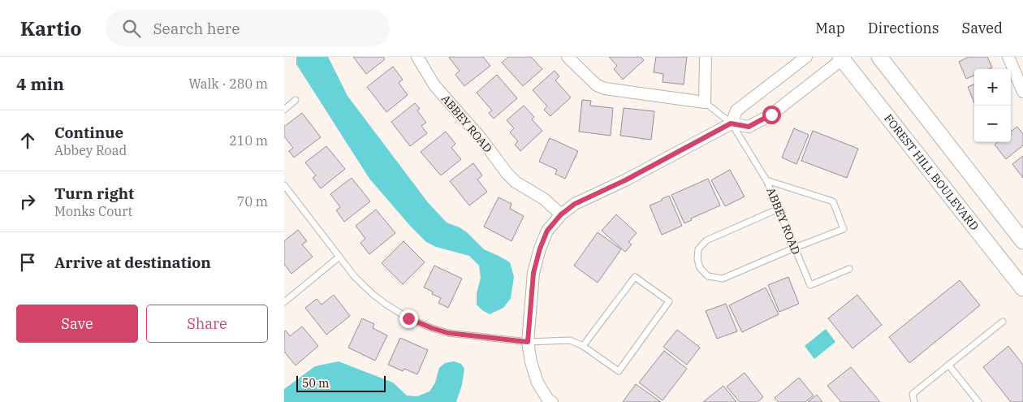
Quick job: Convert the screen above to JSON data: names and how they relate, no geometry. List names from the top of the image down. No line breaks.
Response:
{"streets":{"main road":["FOREST HILL BOULEVARD"],"street":["ABBEY ROAD"]},"scale_bar":"50 m","page":{"header":"Kartio","search":"Search here","nav":["Map","Directions","Saved"],"heading":["4 min","Walk · 280 m"],"map_buttons":["+","−"],"list":[["Continue","Abbey Road","210 m"],["Turn right","Monks Court","70 m"],"Arrive at destination"],"buttons":["Save","Share"],"scale":"50 m"}}
